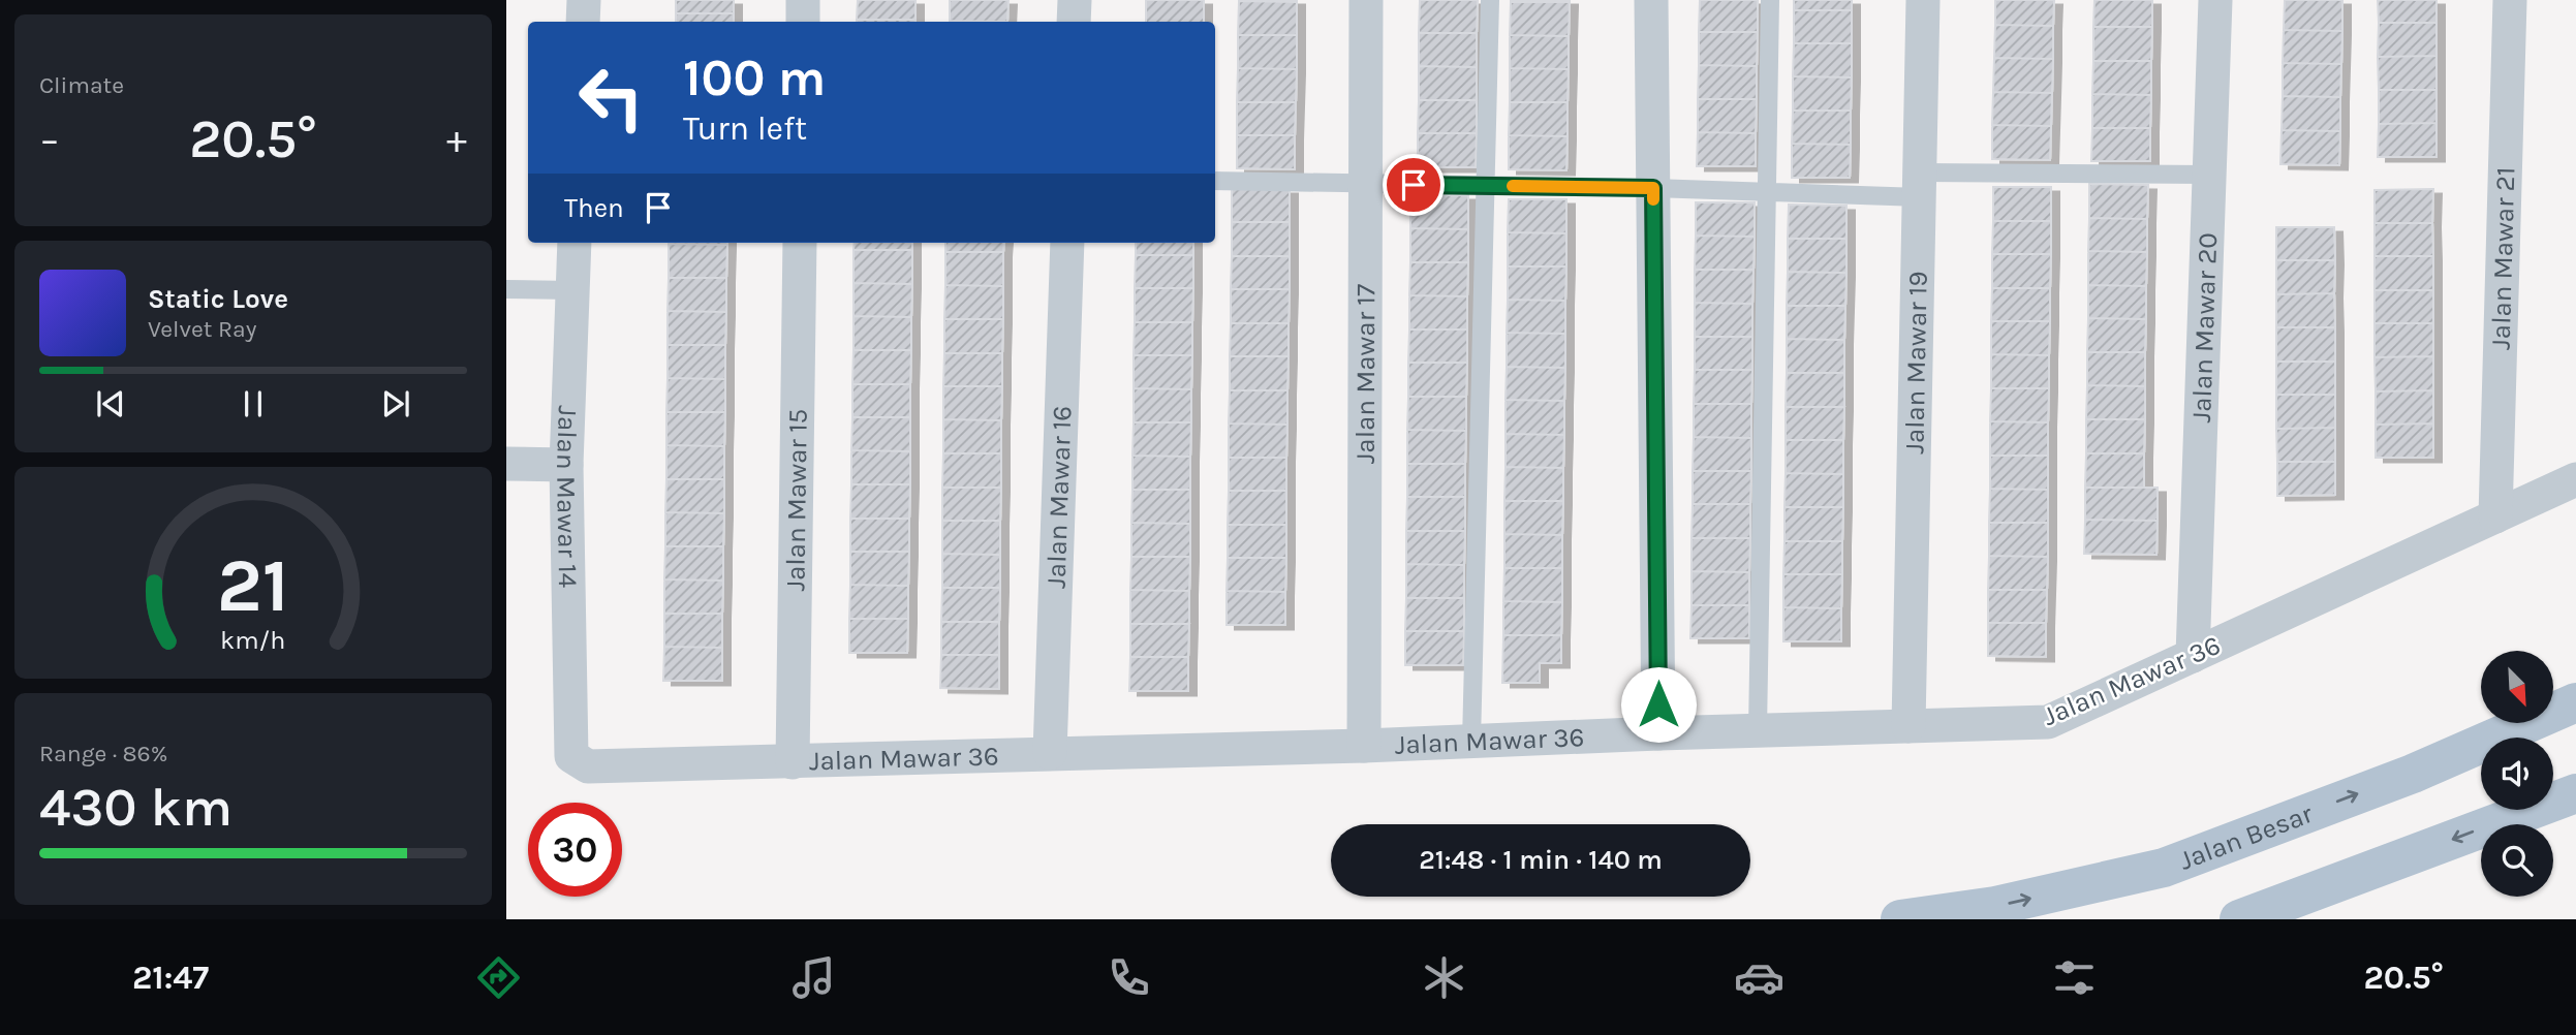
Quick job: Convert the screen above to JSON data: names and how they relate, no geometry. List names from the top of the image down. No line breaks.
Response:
{"streets":{"main road":["Jalan Besar"],"street":["Jalan Mawar 21","Jalan Mawar 20","Jalan Mawar 19","Jalan Mawar 17","Jalan Mawar 16","Jalan Mawar 14","Jalan Mawar 15","Jalan Mawar 36"]},"crossings":[["Jalan Mawar 21","Jalan Mawar 36"],["Jalan Mawar 20","Jalan Mawar 36"],["Jalan Mawar 19","Jalan Mawar 36"],["Jalan Mawar 17","Jalan Mawar 36"],["Jalan Mawar 16","Jalan Mawar 36"],["Jalan Mawar 14","Jalan Mawar 36"],["Jalan Mawar 15","Jalan Mawar 36"]],"north":"bottom right","page":{"tile":["Climate",["Range · 86%","430 km"]],"turn":["100 m","Turn left"],"heat":["−","20.5°","+"],"then":"Then","song":["Static Love","Velvet Ray"],"limit":"30","trip":"21:48 · 1 min · 140 m","tabs":["21:47","20.5°"],"gauge":["21","km/h"]}}
